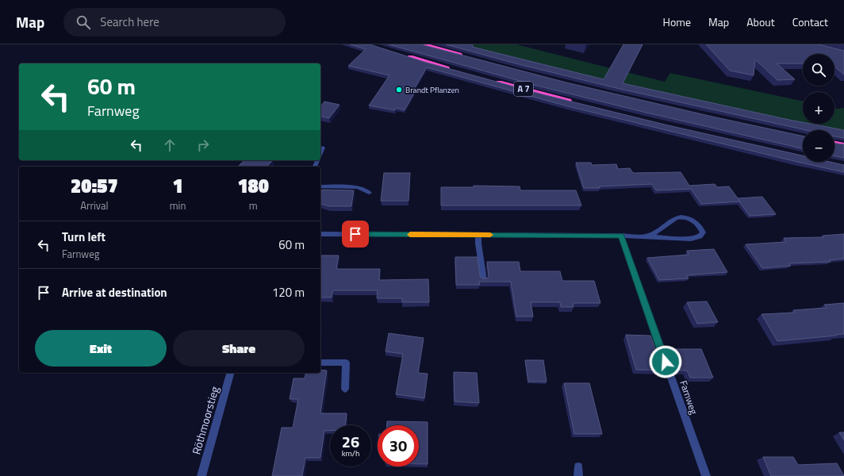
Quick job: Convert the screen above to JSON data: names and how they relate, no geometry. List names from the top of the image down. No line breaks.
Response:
{"streets":{"highway":["A 7"],"street":["Farnweg","Röthmoorstieg"]},"places":["Brandt Pflanzen"],"page":{"header":"Map","search":"Search here","nav":["Home","Map","About","Contact"],"map_buttons":["+","−"],"turn":["60 m","Farnweg"],"eta":["20:57","Arrival","1","min","180","m"],"list":[{"name":"Turn left","note":"Farnweg","value":"60 m"},{"name":"Arrive at destination","value":"120 m"}],"buttons":["Exit","Share"],"speed":"26 km/h","limit":"30"}}
